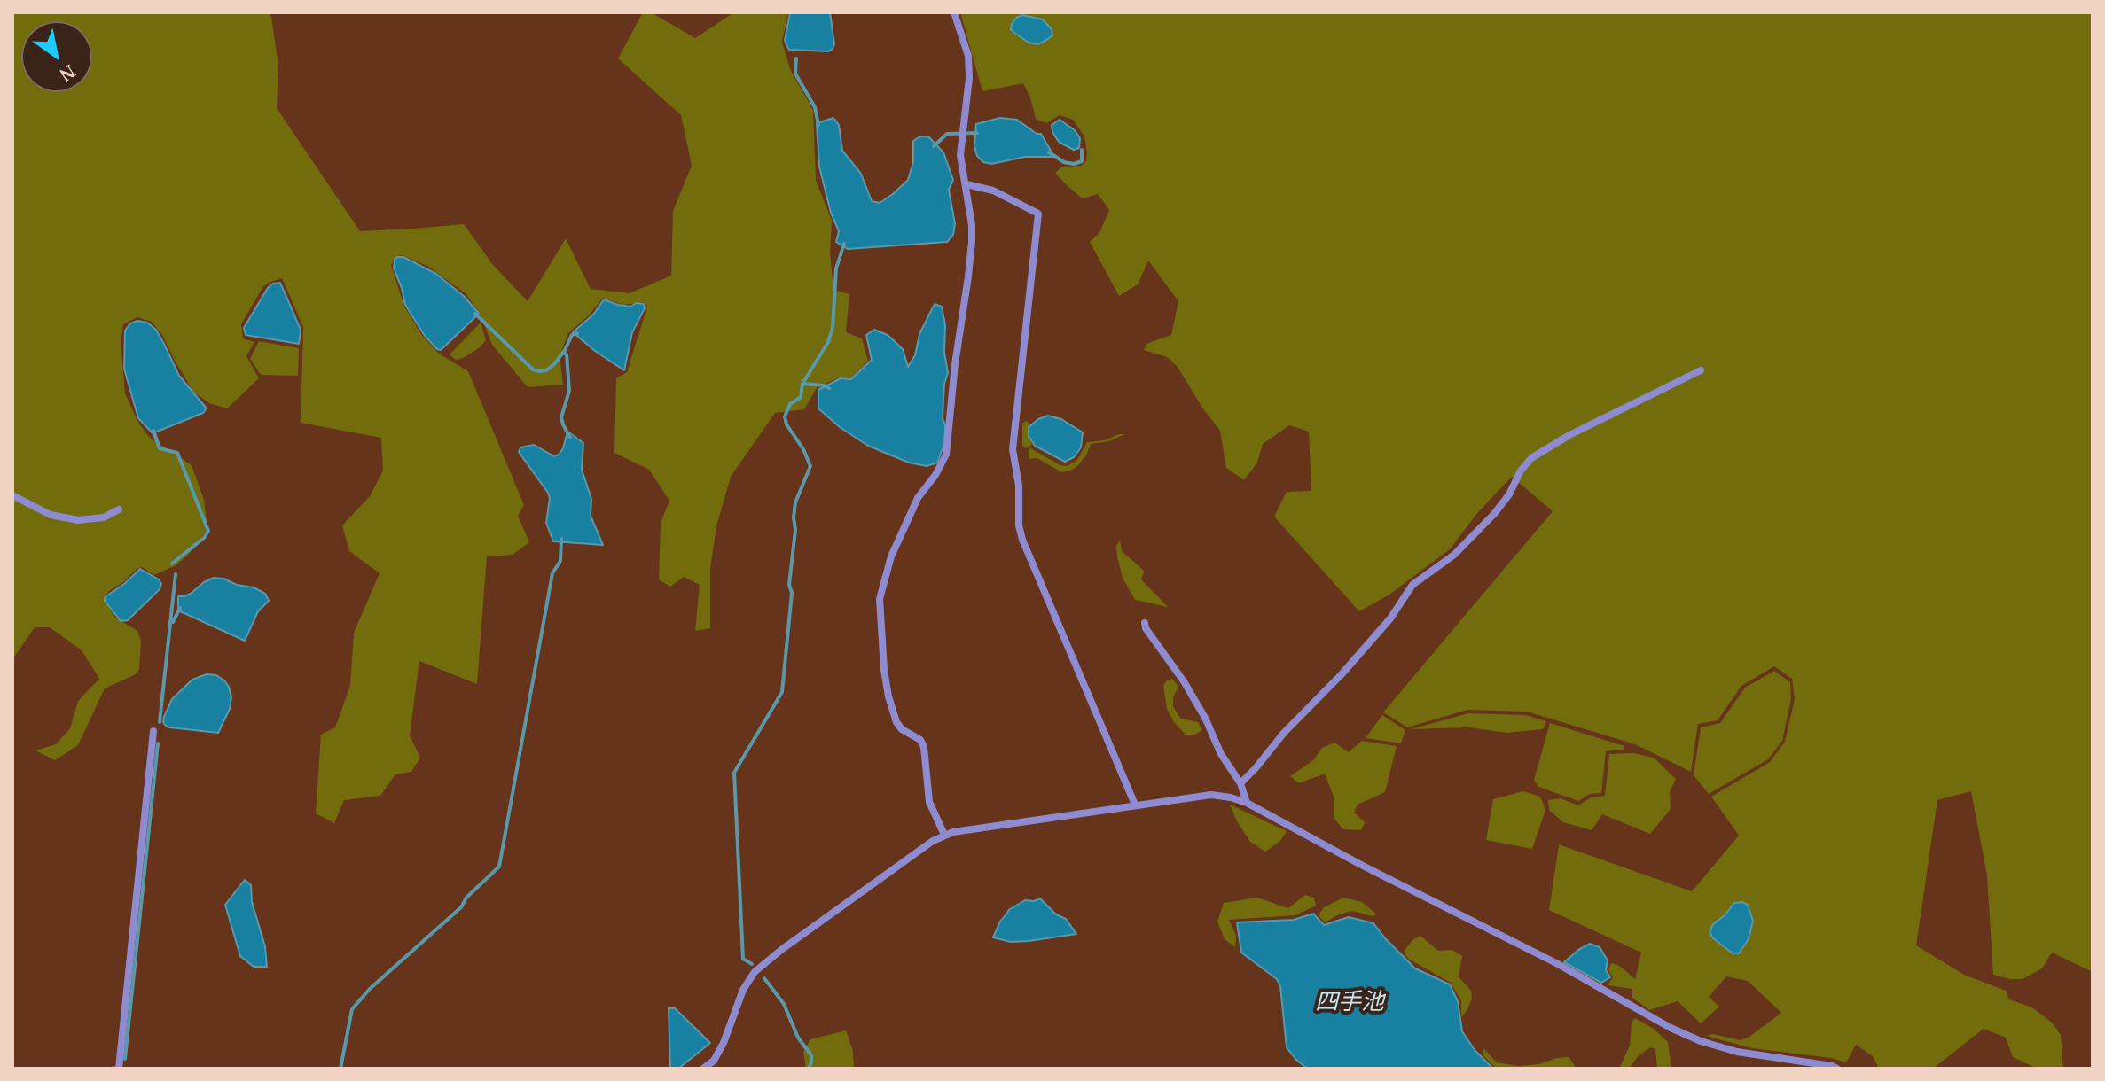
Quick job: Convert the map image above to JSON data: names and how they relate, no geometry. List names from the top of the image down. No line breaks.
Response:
{"water":["四手池"],"north":"bottom right"}
